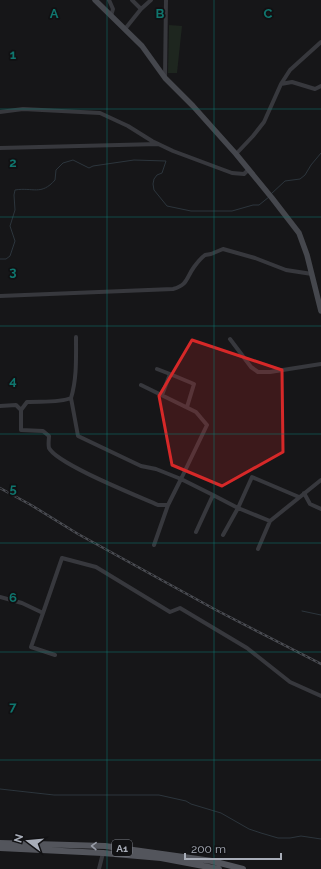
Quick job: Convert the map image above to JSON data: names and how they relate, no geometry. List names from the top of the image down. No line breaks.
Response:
{"streets":{"main road":["A1"]},"scale_bar":"200 m","north":"left","grid":{"columns":["A","B","C"],"rows":["1","2","3","4","5","6","7"]}}
